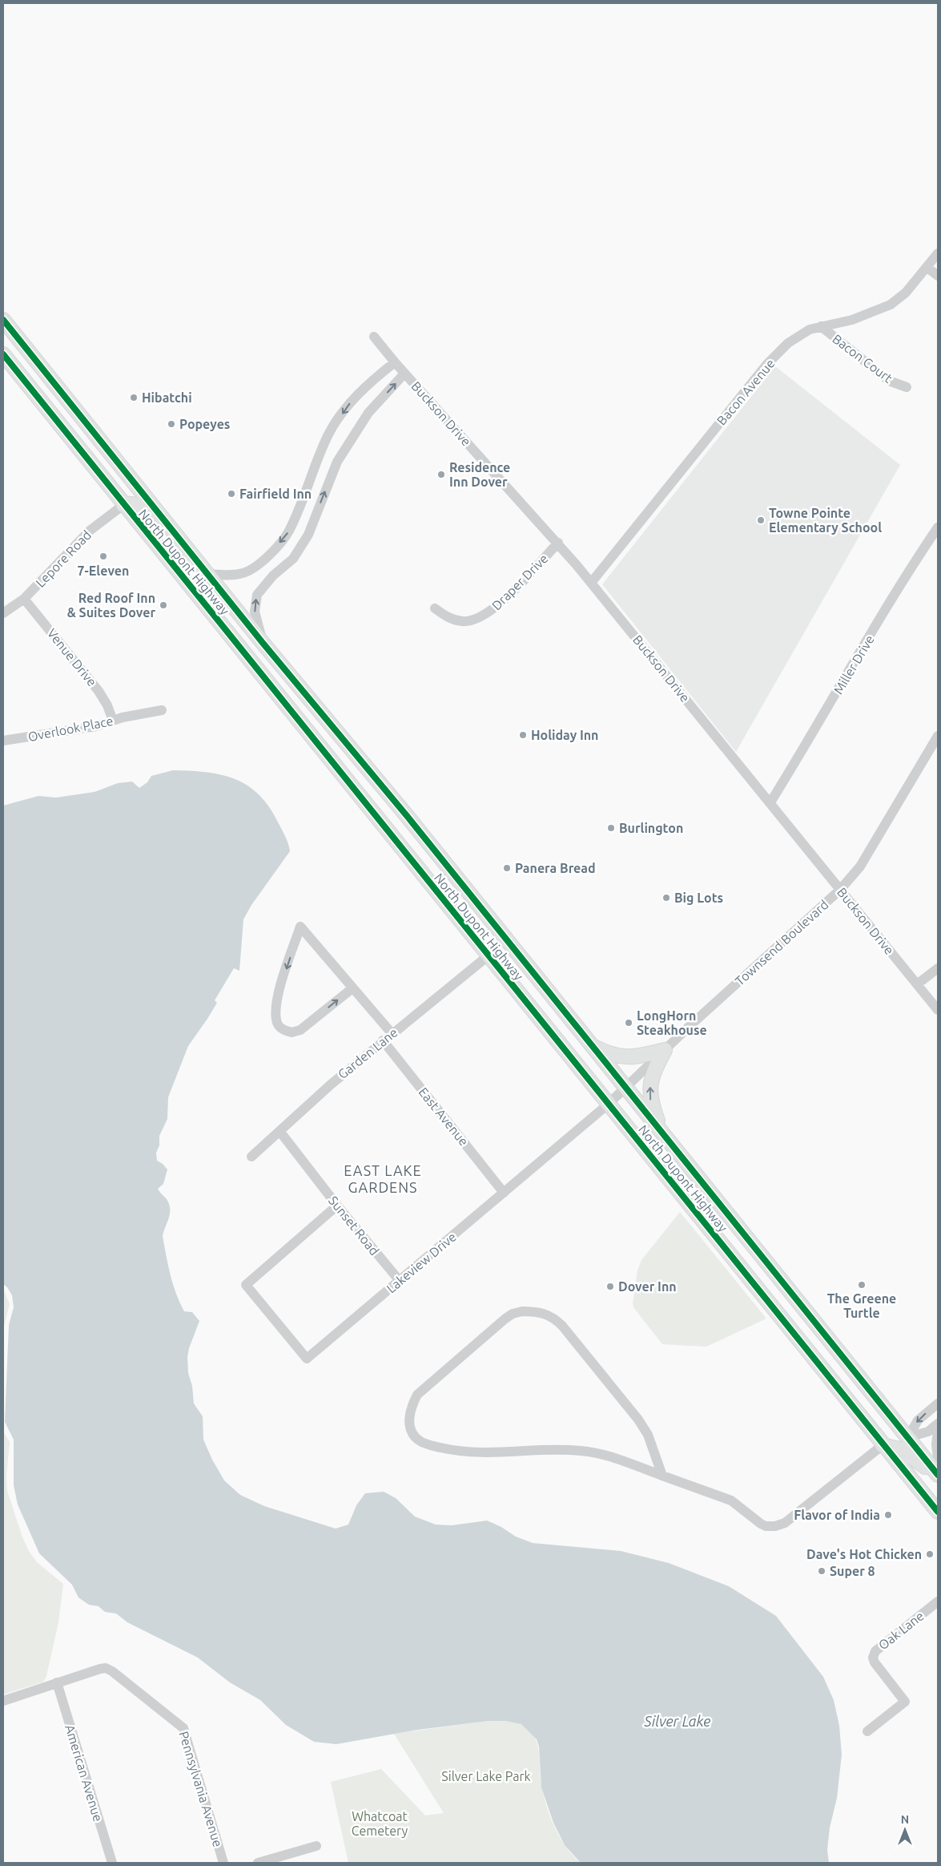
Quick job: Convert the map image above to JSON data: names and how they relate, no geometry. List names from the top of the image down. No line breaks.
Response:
{"streets":{"highway":["North Dupont Highway"],"street":["Bacon Court","Bacon Avenue","Buckson Drive","Lepore Road","Draper Drive","Venue Drive","Miller Drive","Overlook Place","Townsend Boulevard","Garden Lane","East Avenue","Sunset Road","Lakeview Drive","Oak Lane","American Avenue","Pennsylvania Avenue"]},"crossings":[["Bacon Court","Bacon Avenue"],["Bacon Avenue","Buckson Drive"],["Buckson Drive","Draper Drive"],["Buckson Drive","Miller Drive"],["Buckson Drive","Townsend Boulevard"],["Lepore Road","North Dupont Highway"],["Lepore Road","Venue Drive"],["North Dupont Highway","Townsend Boulevard"],["North Dupont Highway","Garden Lane"],["North Dupont Highway","Lakeview Drive"],["Venue Drive","Overlook Place"],["Townsend Boulevard","Lakeview Drive"],["Garden Lane","East Avenue"],["Garden Lane","Sunset Road"],["East Avenue","Lakeview Drive"],["Sunset Road","Lakeview Drive"],["American Avenue","Pennsylvania Avenue"]],"districts":["EAST LAKE GARDENS"],"water":["Silver Lake"],"parks":["Silver Lake Park","Whatcoat Cemetery"],"places":["Hibatchi","Popeyes","Residence Inn Dover","Fairfield Inn","Towne Pointe Elementary School","7-Eleven","Red Roof Inn & Suites Dover","Holiday Inn","Burlington","Panera Bread","Big Lots","LongHorn Steakhouse","The Greene Turtle","Dover Inn","Flavor of India","Dave's Hot Chicken","Super 8"],"north":"top"}
